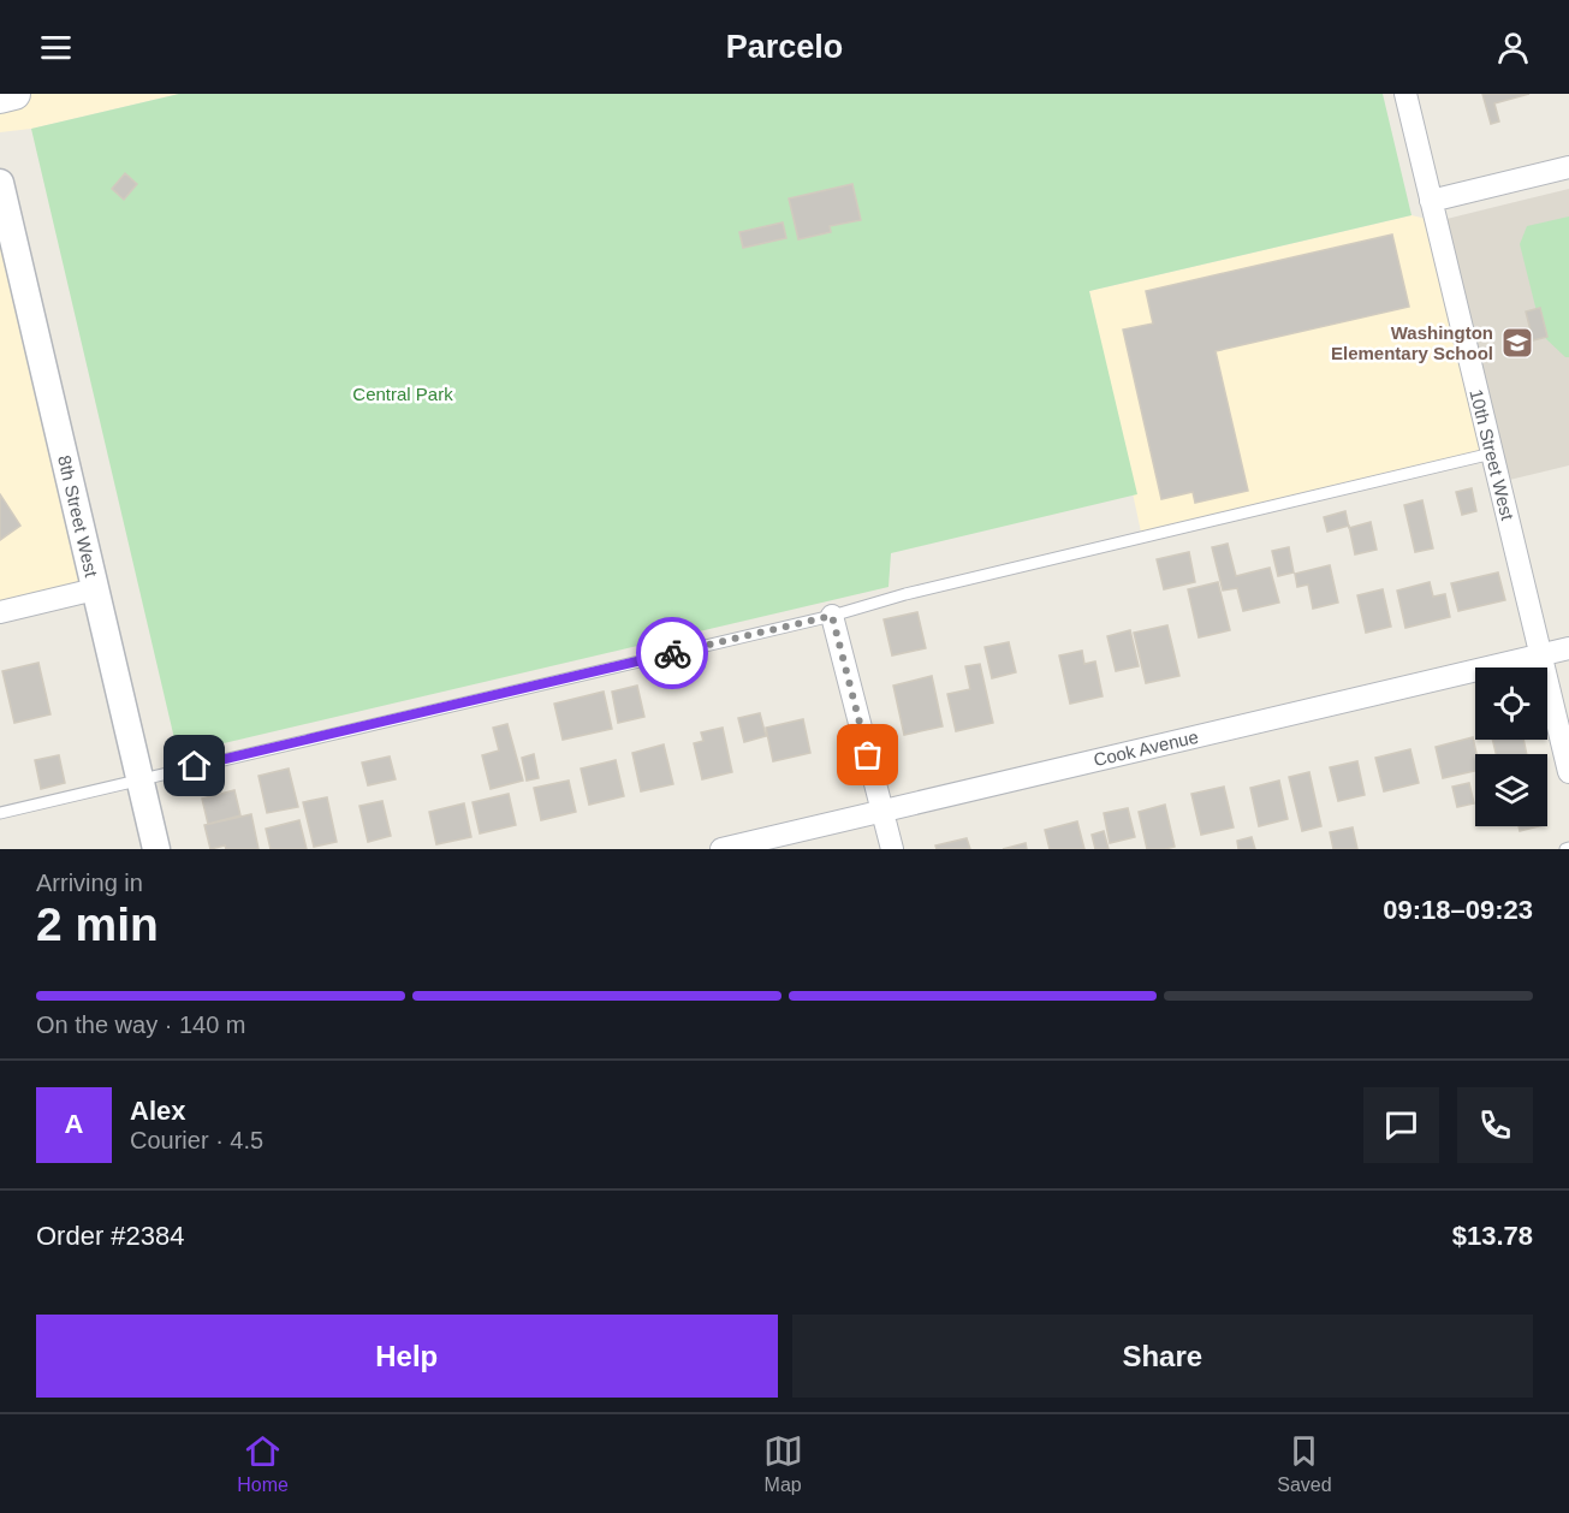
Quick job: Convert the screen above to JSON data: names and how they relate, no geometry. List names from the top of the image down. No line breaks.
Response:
{"streets":{"street":["10th Street West","8th Street West","Cook Avenue"]},"crossings":[["10th Street West","Cook Avenue"]],"parks":["Central Park"],"places":{"school or university":["Washington Elementary School"]},"page":{"header":"Parcelo","heading":["2 min","Arriving in","09:18–09:23"],"panel":["Alex","Courier · 4.5","Order #2384","$13.78"],"bar":"On the way · 140 m","round":"A","buttons":["Help","Share"],"tabs":["Home","Map","Saved"]}}
